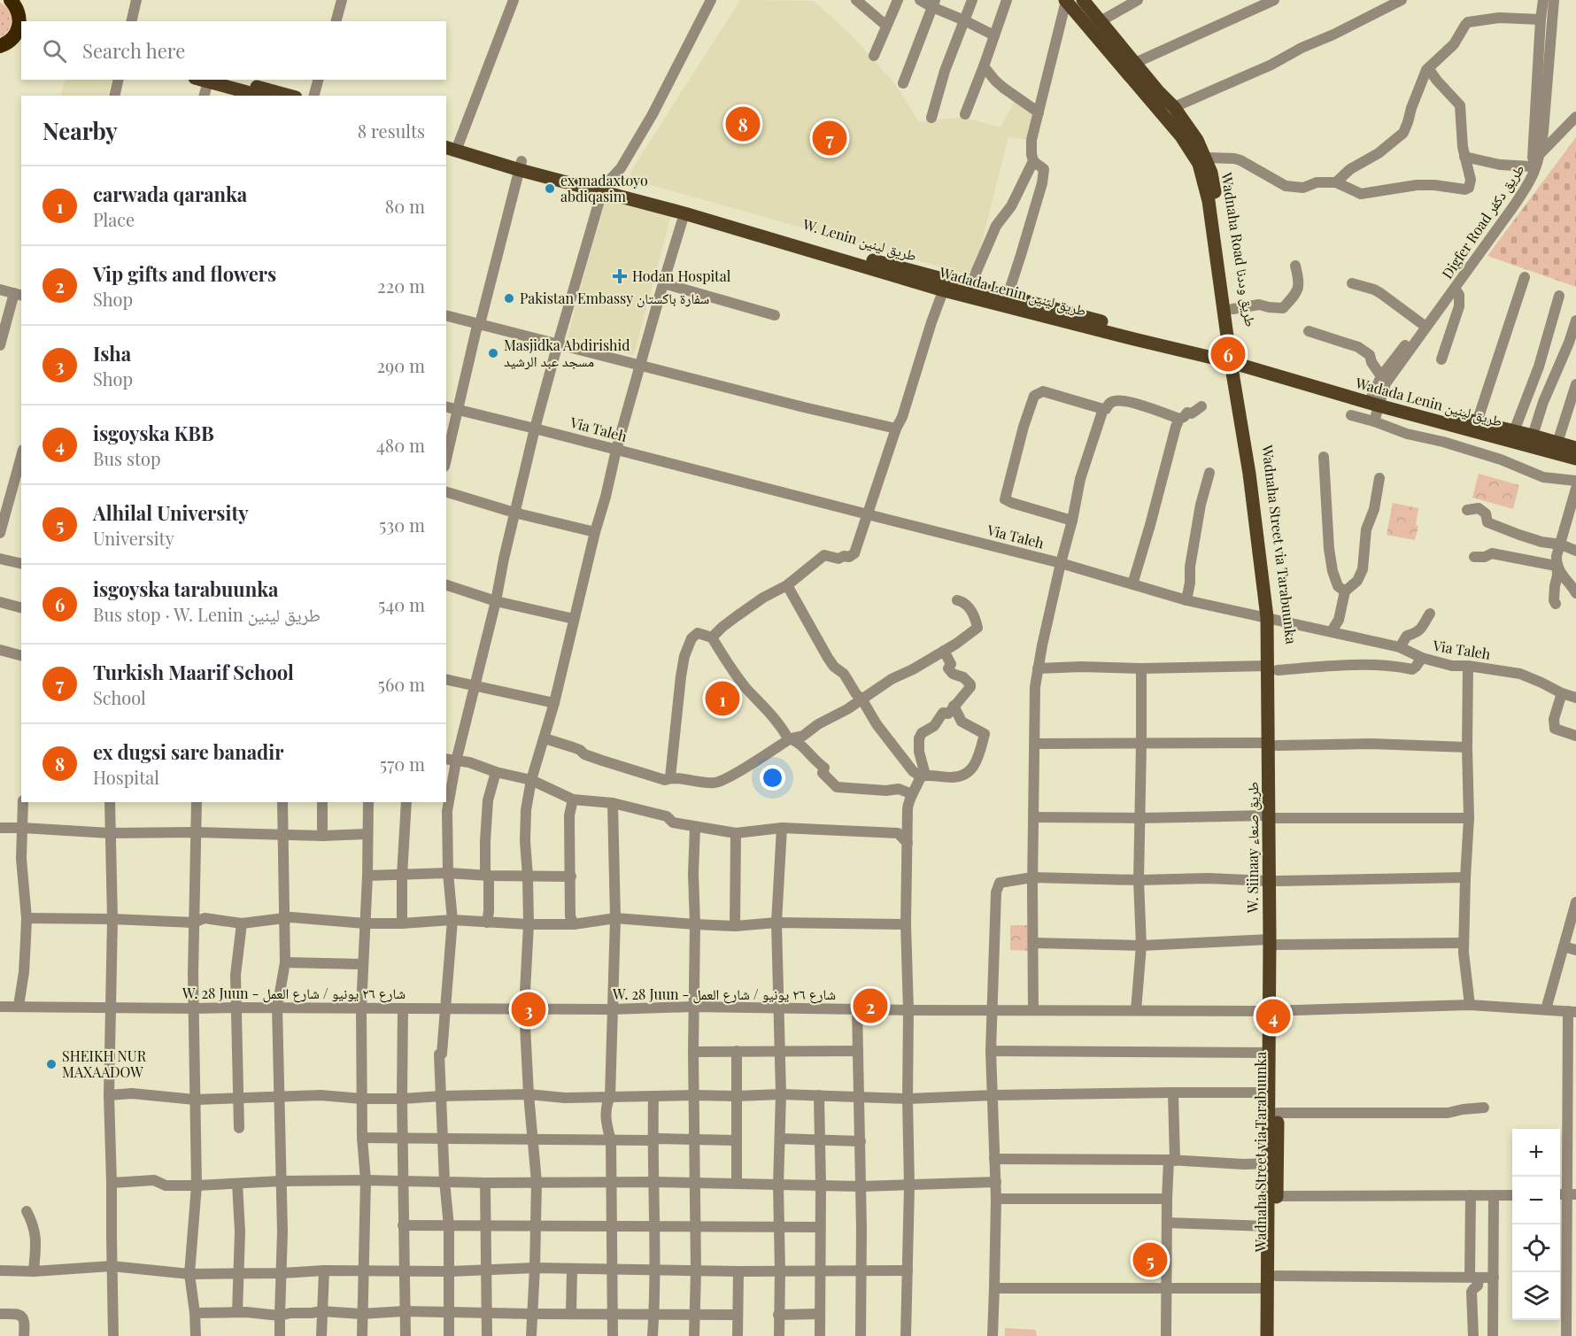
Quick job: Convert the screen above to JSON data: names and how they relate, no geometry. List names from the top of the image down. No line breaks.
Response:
{"streets":{"main road":["W. Lenin طريق لينين","Wadnaha Road طريق وددنا","Wadada Lenin طريق لينين","Wadnaha Street via Tarabuunka","W. Siinaay طريق صنعاء"],"street":["Digfer Road طريق دكفر","Via Taleh","W. 28 Juun - شارع ٢٦ يونيو / شارع العمل"]},"crossings":[["Digfer Road طريق دكفر","Wadada Lenin طريق لينين"],["W. Lenin طريق لينين","Wadada Lenin طريق لينين"],["Wadnaha Road طريق وددنا","Wadada Lenin طريق لينين"],["Wadnaha Road طريق وددنا","W. Siinaay طريق صنعاء"],["Wadada Lenin طريق لينين","W. Siinaay طريق صنعاء"],["Via Taleh","W. Siinaay طريق صنعاء"],["Wadnaha Street via Tarabuunka","W. Siinaay طريق صنعاء"],["Wadnaha Street via Tarabuunka","W. 28 Juun - شارع ٢٦ يونيو / شارع العمل"],["W. Siinaay طريق صنعاء","W. 28 Juun - شارع ٢٦ يونيو / شارع العمل"]],"places":{"other":["ex madaxtoyo abdiqasim","Pakistan Embassy سفارة باكستان","Masjidka Abdirishid مسجد عبد الرشيد","SHEIKH NUR MAXAADOW"],"health":["Hodan Hospital"]},"page":{"search":"Search here","heading":["Nearby","8 results"],"pins":["8","7","6","1","2","3","4","5"],"list":[{"mark":"1","name":"carwada qaranka","note":"Place","value":"80 m"},{"mark":"2","name":"Vip gifts and flowers","note":"Shop","value":"220 m"},{"mark":"3","name":"Isha","note":"Shop","value":"290 m"},{"mark":"4","name":"isgoyska KBB","note":"Bus stop","value":"480 m"},{"mark":"5","name":"Alhilal University","note":"University","value":"530 m"},{"mark":"6","name":"isgoyska tarabuunka","note":"Bus stop · W. Lenin طريق لينين","value":"540 m"},{"mark":"7","name":"Turkish Maarif School","note":"School","value":"560 m"},{"mark":"8","name":"ex dugsi sare banadir","note":"Hospital","value":"570 m"}],"map_buttons":["+","−"]}}
